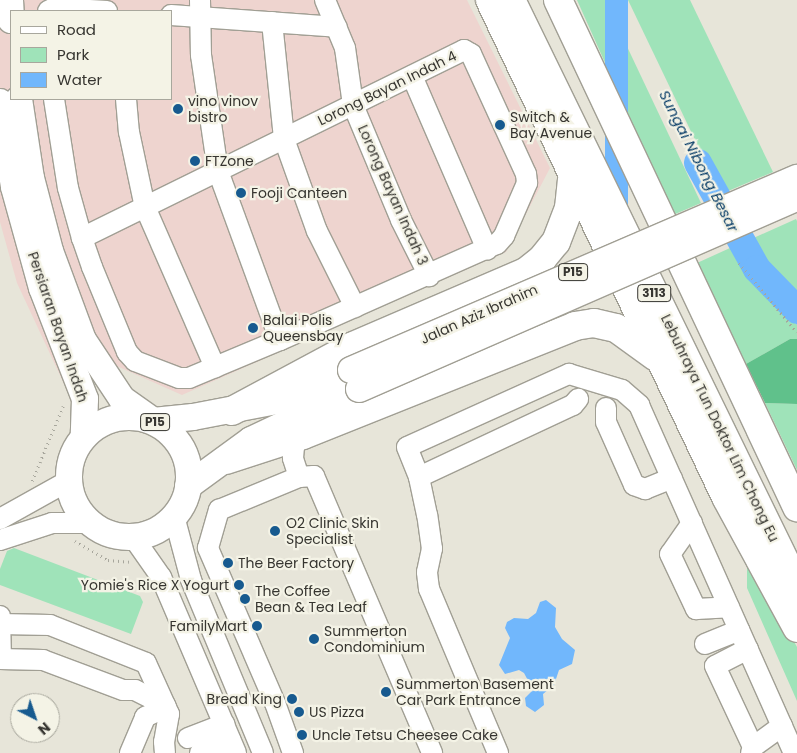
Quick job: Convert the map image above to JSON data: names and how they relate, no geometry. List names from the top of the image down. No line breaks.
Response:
{"streets":{"highway":["3113","Lebuhraya Tun Doktor Lim Chong Eu"],"main road":["P15","Jalan Aziz Ibrahim","Persiaran Bayan Indah"],"street":["Lorong Bayan Indah 4","Lorong Bayan Indah 3"]},"crossings":[["Lorong Bayan Indah 4","Lorong Bayan Indah 3"],["P15","Jalan Aziz Ibrahim"],["P15","Persiaran Bayan Indah"],["Jalan Aziz Ibrahim","Persiaran Bayan Indah"]],"water":["Sungai Nibong Besar"],"places":["vino vinov bistro","Switch & Bay Avenue","FTZone","Fooji Canteen","Balai Polis Queensbay","O2 Clinic Skin Specialist","The Beer Factory","Yomie's Rice X Yogurt","The Coffee Bean & Tea Leaf","FamilyMart","Summerton Condominium","Summerton Basement Car Park Entrance","Bread King","US Pizza","Uncle Tetsu Cheesee Cake"],"legend":["Road","Park","Water"],"north":"bottom right"}
